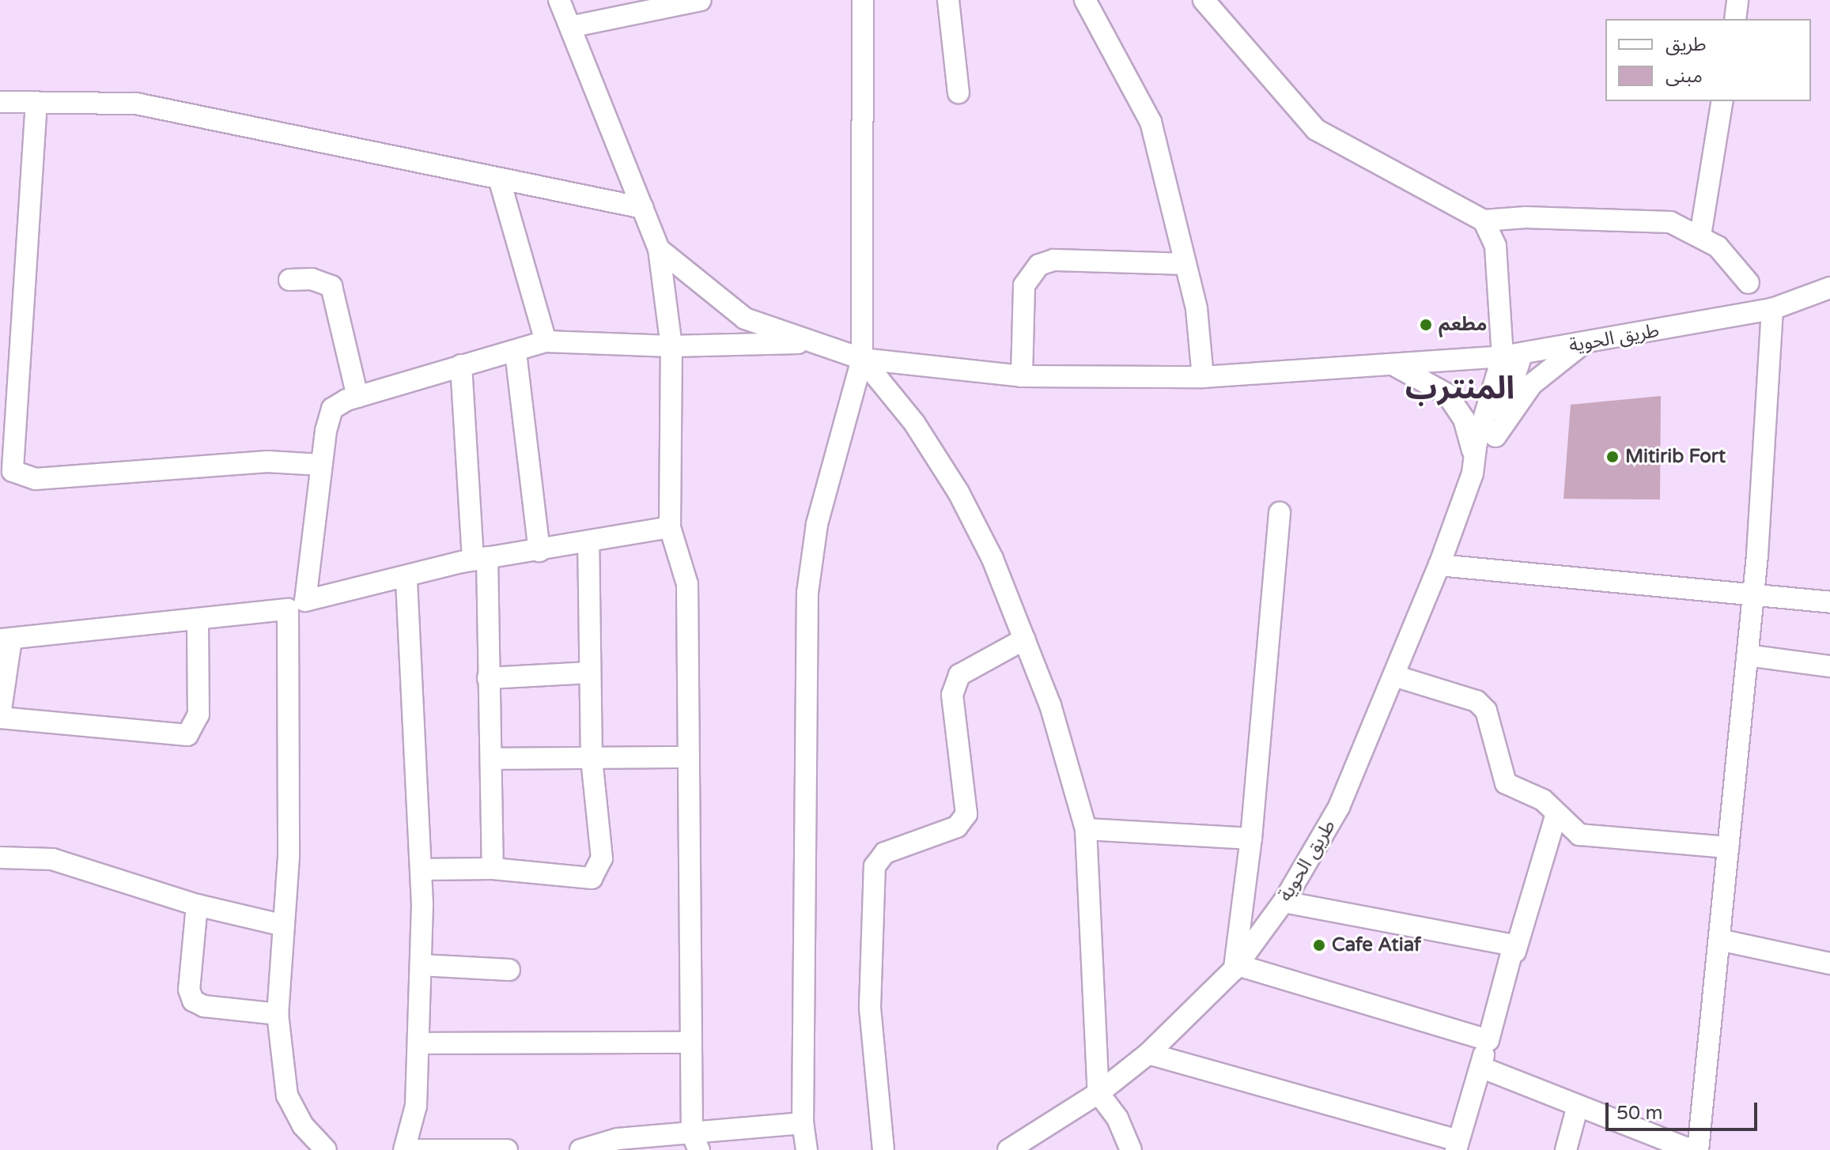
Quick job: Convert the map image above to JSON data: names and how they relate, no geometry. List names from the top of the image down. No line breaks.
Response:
{"streets":{"street":["طريق الحوية"]},"districts":["المنترب"],"places":["مطعم","Mitirib Fort","Cafe Atiaf"],"legend":["طريق","مبنى"],"scale_bar":"50 m"}
